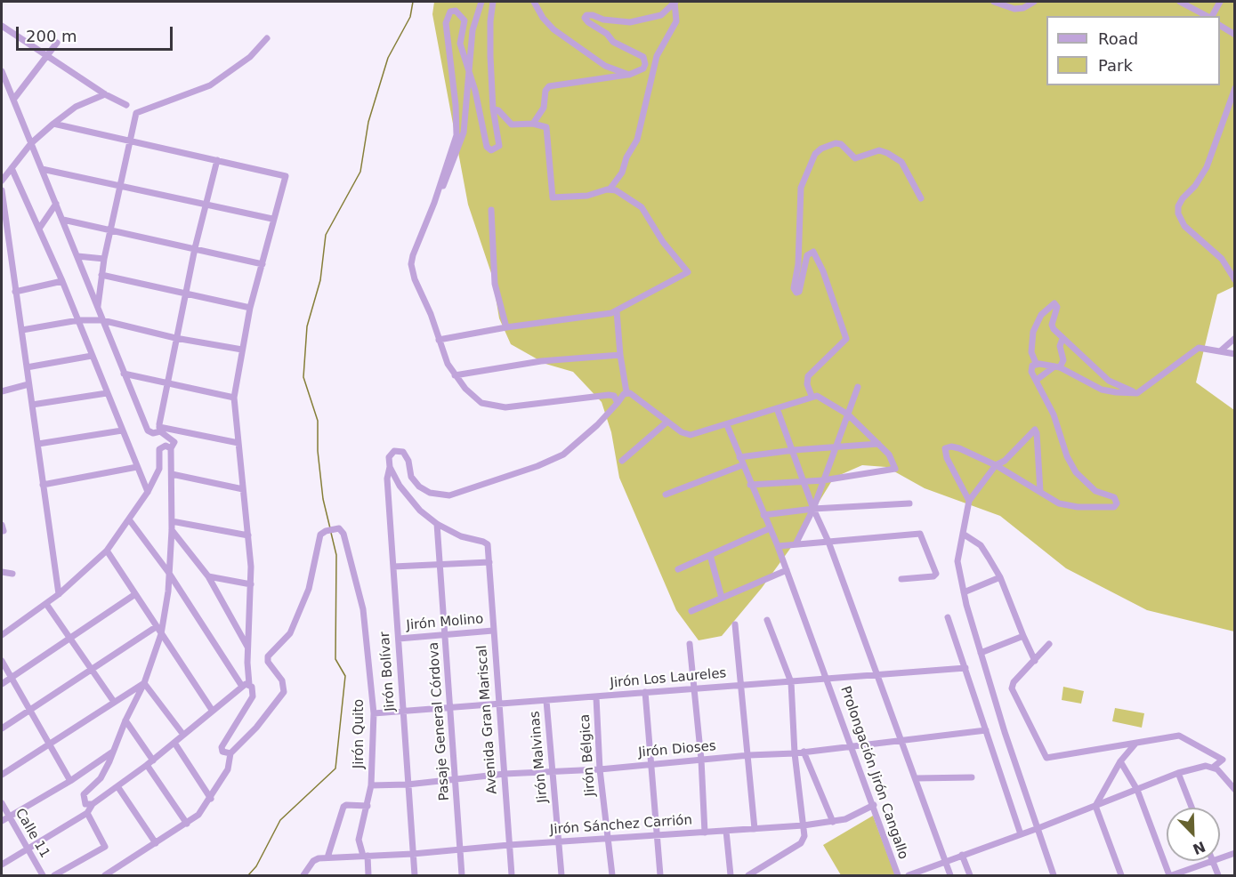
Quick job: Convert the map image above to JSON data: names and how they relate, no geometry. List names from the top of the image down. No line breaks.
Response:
{"streets":{"street":["Jirón Molino","Jirón Bolívar","Jirón Los Laureles","Avenida Gran Mariscal","Pasaje General Córdova","Jirón Quito","Jirón Dioses","Jirón Bélgica","Jirón Malvinas","Prolongación Jirón Cangallo","Jirón Sánchez Carrión","Calle 11"]},"crossings":[["Jirón Molino","Jirón Bolívar"],["Jirón Molino","Avenida Gran Mariscal"],["Jirón Molino","Pasaje General Córdova"],["Jirón Bolívar","Jirón Los Laureles"],["Jirón Bolívar","Jirón Dioses"],["Jirón Bolívar","Jirón Sánchez Carrión"],["Jirón Los Laureles","Avenida Gran Mariscal"],["Jirón Los Laureles","Pasaje General Córdova"],["Jirón Los Laureles","Jirón Quito"],["Jirón Los Laureles","Jirón Bélgica"],["Jirón Los Laureles","Jirón Malvinas"],["Jirón Los Laureles","Prolongación Jirón Cangallo"],["Avenida Gran Mariscal","Jirón Dioses"],["Avenida Gran Mariscal","Jirón Sánchez Carrión"],["Pasaje General Córdova","Jirón Dioses"],["Pasaje General Córdova","Jirón Sánchez Carrión"],["Jirón Quito","Jirón Dioses"],["Jirón Quito","Jirón Sánchez Carrión"],["Jirón Dioses","Jirón Bélgica"],["Jirón Dioses","Jirón Malvinas"],["Jirón Dioses","Prolongación Jirón Cangallo"],["Jirón Bélgica","Jirón Sánchez Carrión"],["Jirón Malvinas","Jirón Sánchez Carrión"],["Prolongación Jirón Cangallo","Jirón Sánchez Carrión"]],"legend":["Road","Park"],"scale_bar":"200 m","north":"bottom right"}
